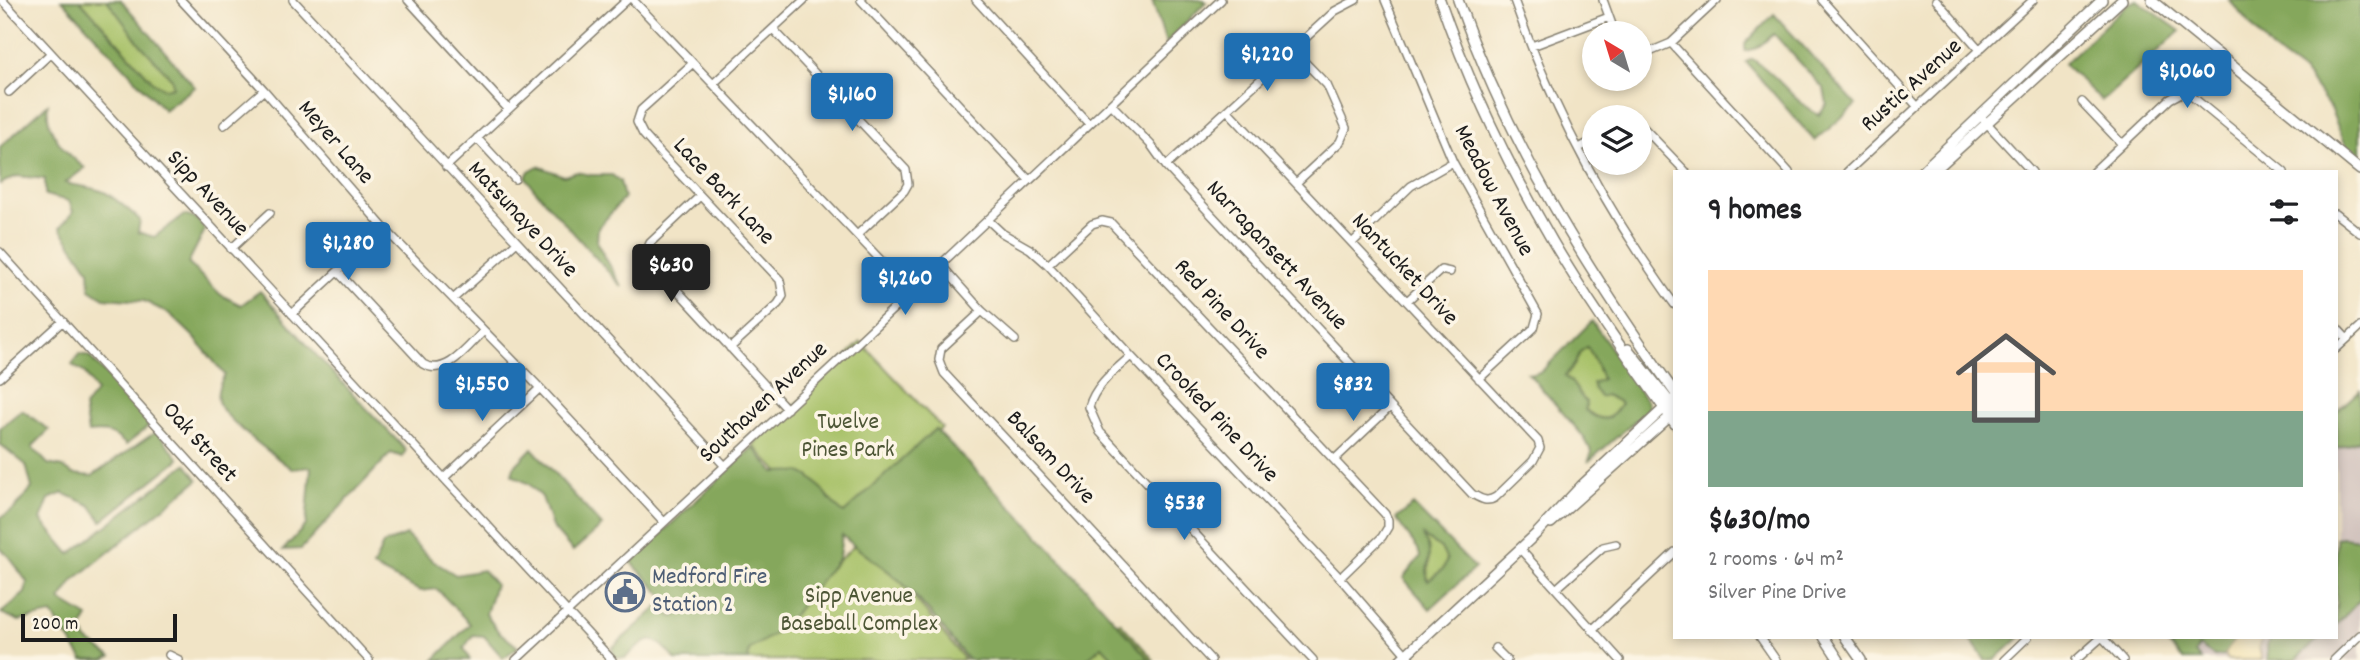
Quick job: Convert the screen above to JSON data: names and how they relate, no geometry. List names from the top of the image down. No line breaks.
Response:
{"streets":{"street":["Rustic Avenue","Meyer Lane","Meadow Avenue","Lace Bark Lane","Sipp Avenue","Matsunaye Drive","Narragansett Avenue","Nantucket Drive","Red Pine Drive","Southaven Avenue","Crooked Pine Drive","Oak Street","Balsam Drive"]},"crossings":[["Meyer Lane","Southaven Avenue"],["Meadow Avenue","Nantucket Drive"],["Sipp Avenue","Southaven Avenue"],["Matsunaye Drive","Southaven Avenue"],["Narragansett Avenue","Nantucket Drive"],["Narragansett Avenue","Southaven Avenue"],["Red Pine Drive","Crooked Pine Drive"],["Southaven Avenue","Crooked Pine Drive"]],"parks":["Twelve Pines Park","Sipp Avenue Baseball Complex"],"places":{"public building":["Medford Fire Station 2"]},"scale_bar":"200 m","north":"top left","page":{"price":["$1,220","$1,060","$1,160","$1,280","$630","$1,260","$1,550","$832","$538"],"heading":"9 homes","list":[{"name":"$630/mo","note":"2 rooms · 64 m² · Silver Pine Drive"}],"scale":"200 m"}}
